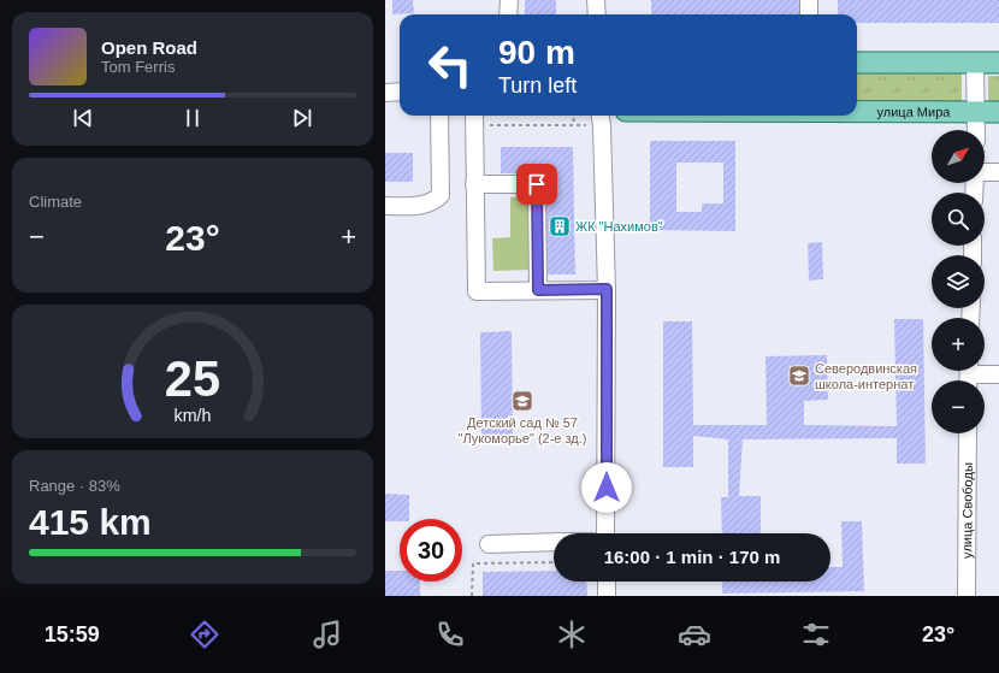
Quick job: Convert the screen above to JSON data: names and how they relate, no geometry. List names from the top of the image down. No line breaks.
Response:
{"streets":{"main road":["улица Мира"],"street":["улица Свободы"]},"places":{"building":["ЖК \"Нахимов\""],"school or university":["Северодвинская школа-интернат","Детский сад № 57 \"Лукоморье\" (2-е зд.)"]},"north":"top right","page":{"turn":["90 m","Turn left"],"song":["Open Road","Tom Ferris"],"map_buttons":["+","−"],"tile":["Climate",["Range · 83%","415 km"]],"heat":["−","23°","+"],"limit":"30","trip":"16:00 · 1 min · 170 m","tabs":["15:59","23°"],"gauge":["25","km/h"]}}
